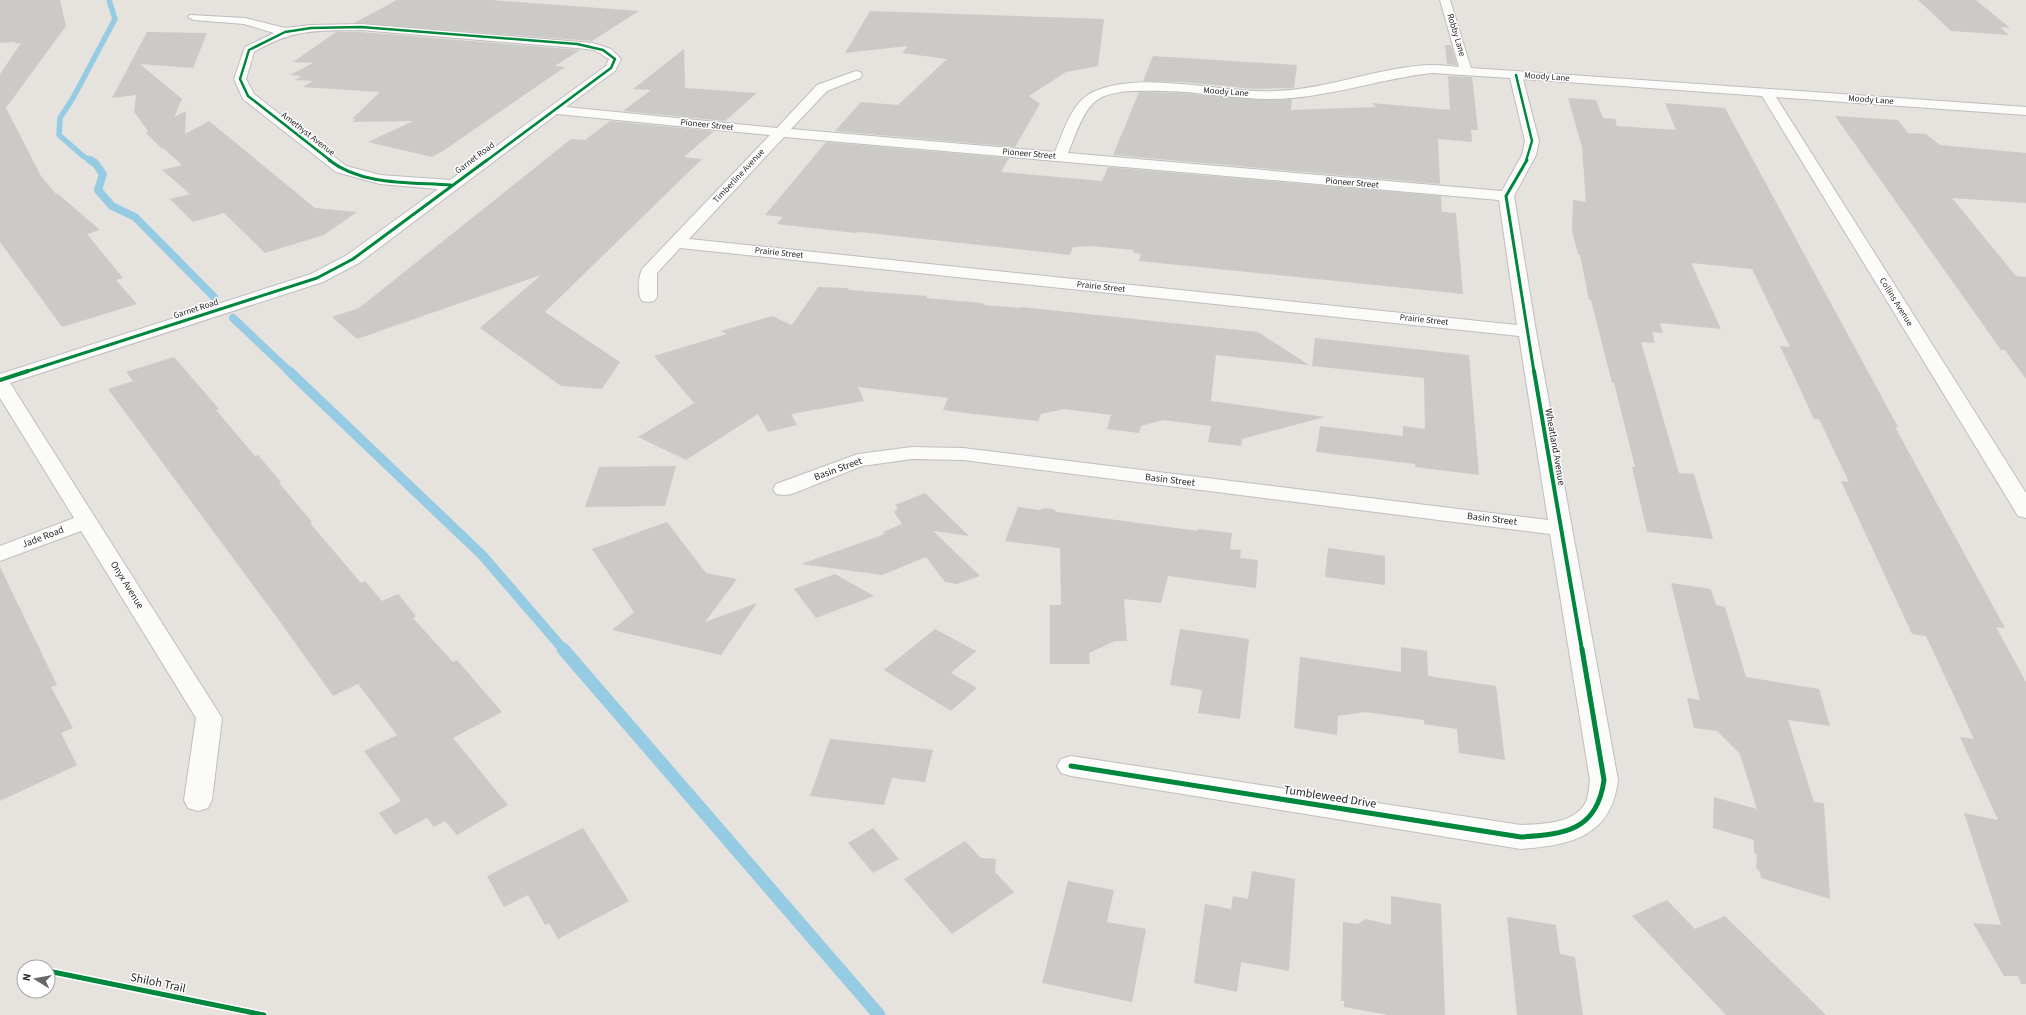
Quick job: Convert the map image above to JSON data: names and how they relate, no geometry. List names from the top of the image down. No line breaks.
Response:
{"streets":{"street":["Robby Lane","Moody Lane","Pioneer Street","Amethyst Avenue","Garnet Road","Timberline Avenue","Prairie Street","Collins Avenue","Wheatland Avenue","Basin Street","Jade Road","Onyx Avenue","Tumbleweed Drive"],"cycle path":["Shiloh Trail"]},"crossings":[["Robby Lane","Moody Lane"],["Moody Lane","Pioneer Street"],["Moody Lane","Collins Avenue"],["Pioneer Street","Garnet Road"],["Pioneer Street","Timberline Avenue"],["Pioneer Street","Wheatland Avenue"],["Amethyst Avenue","Garnet Road"],["Garnet Road","Onyx Avenue"],["Timberline Avenue","Prairie Street"],["Prairie Street","Wheatland Avenue"],["Wheatland Avenue","Basin Street"],["Wheatland Avenue","Tumbleweed Drive"],["Jade Road","Onyx Avenue"]],"north":"left"}
